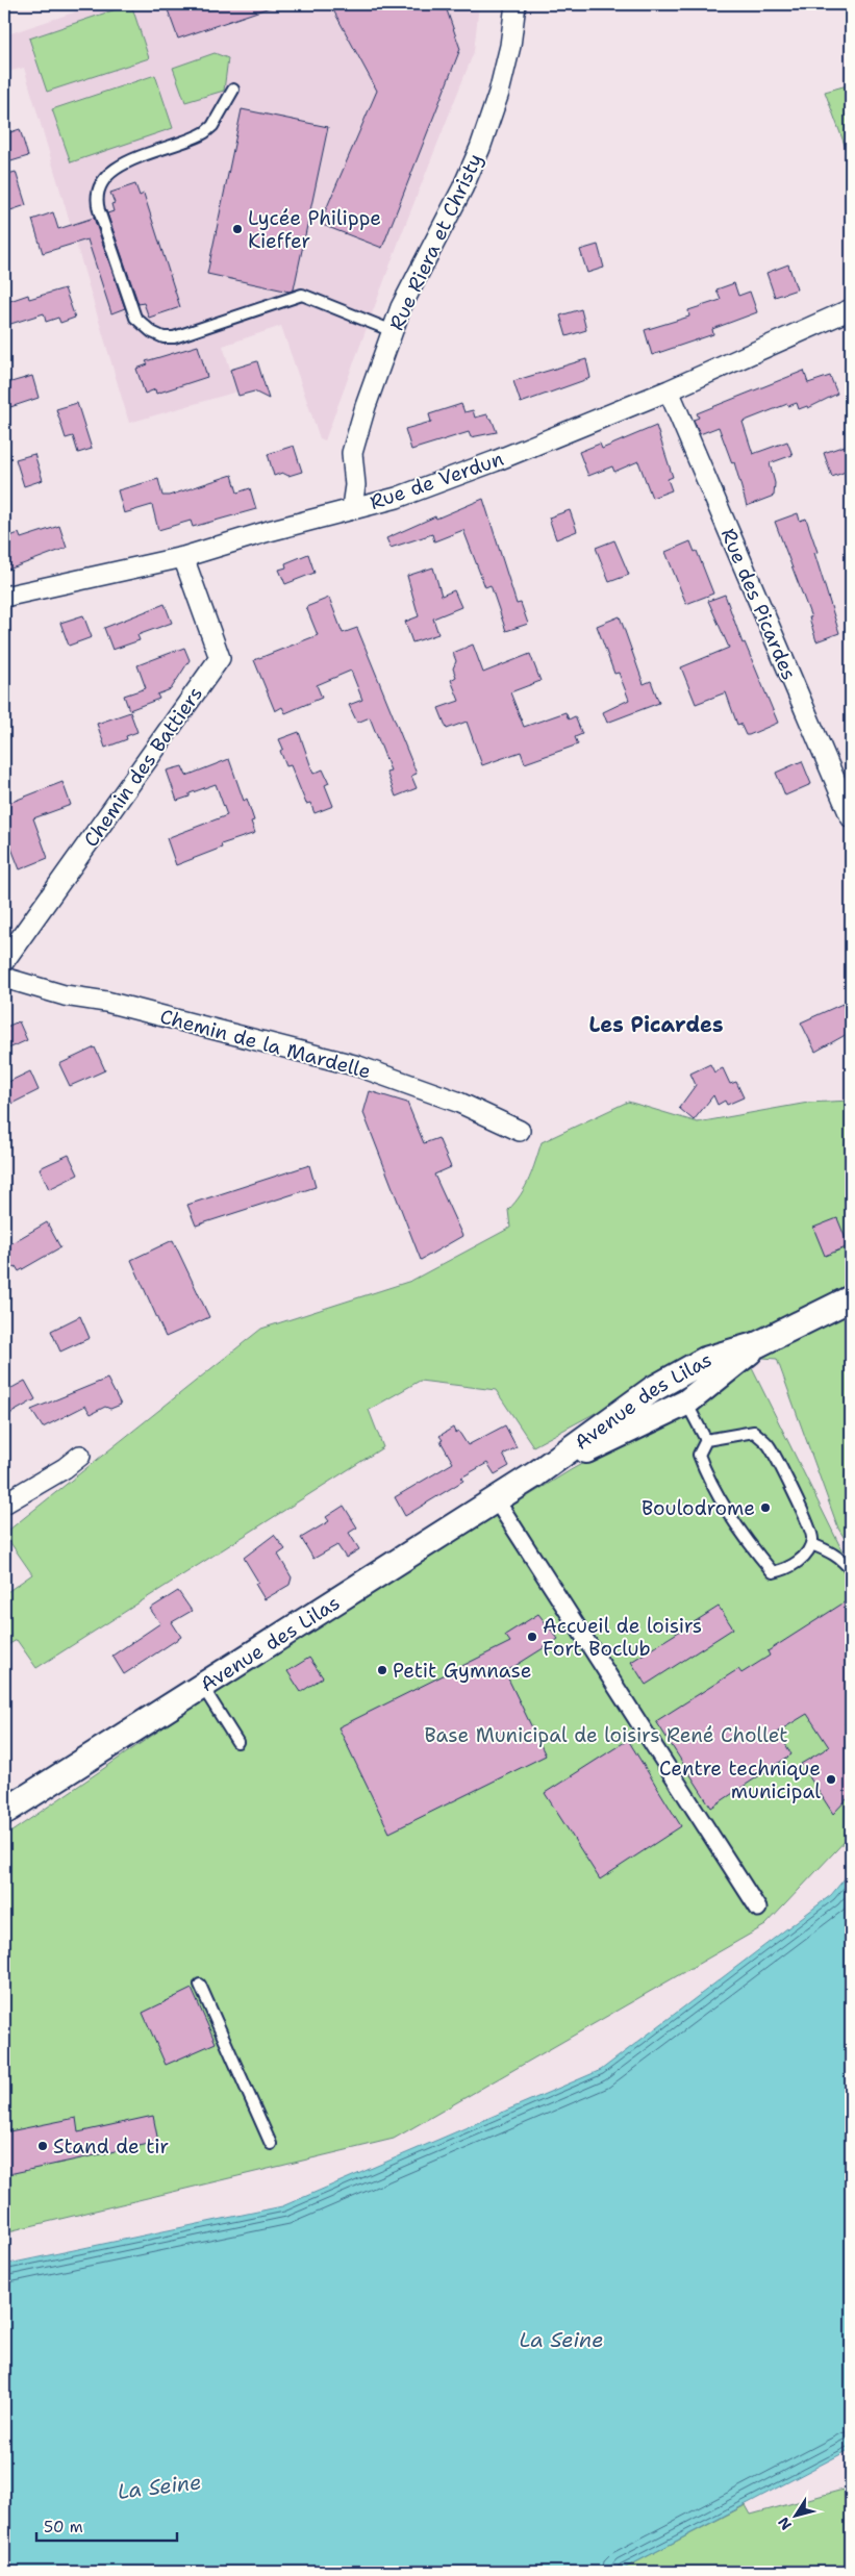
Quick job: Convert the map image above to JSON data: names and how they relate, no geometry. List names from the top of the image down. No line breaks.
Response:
{"streets":{"street":["Rue Riera et Christy","Rue de Verdun","Rue des Picardes","Chemin des Battiers","Chemin de la Mardelle","Avenue des Lilas"]},"crossings":[["Rue Riera et Christy","Rue de Verdun"],["Rue de Verdun","Rue des Picardes"],["Rue de Verdun","Chemin des Battiers"]],"districts":["Les Picardes"],"water":["La Seine"],"parks":["Base Municipal de loisirs René Chollet"],"places":["Lycée Philippe Kieffer","Boulodrome","Accueil de loisirs Fort Boclub","Petit Gymnase","Centre technique municipal","Stand de tir"],"scale_bar":"50 m","north":"bottom left"}
